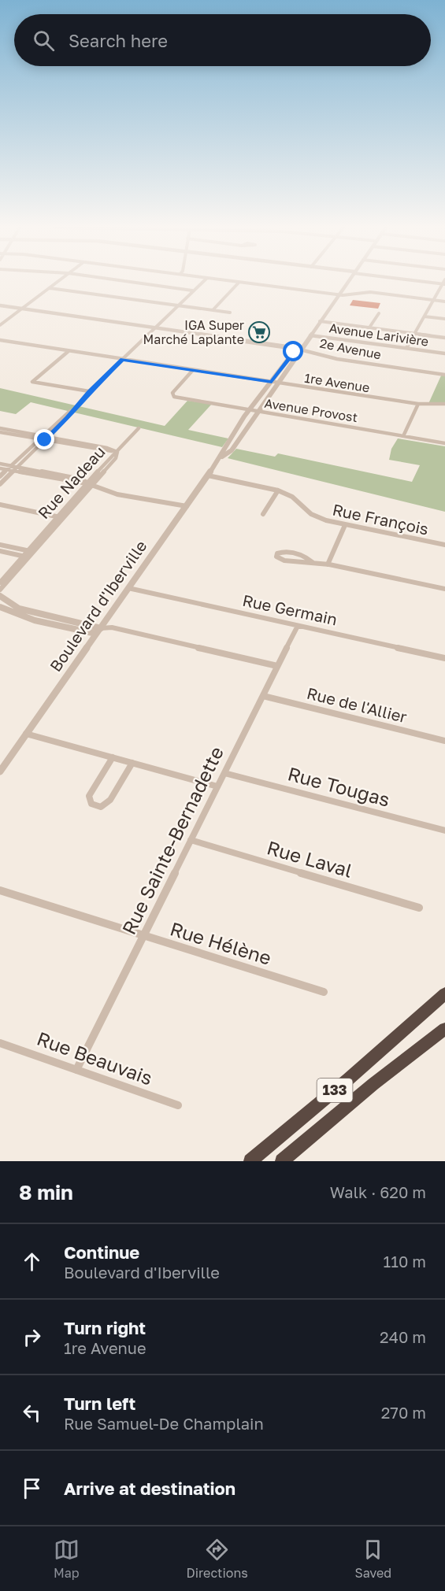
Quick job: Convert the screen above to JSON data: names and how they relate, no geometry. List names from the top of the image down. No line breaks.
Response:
{"streets":{"highway":["133"],"street":["Avenue Larivière","2e Avenue","1re Avenue","Avenue Provost","Rue Nadeau","Rue François","Boulevard d'Iberville","Rue Germain","Rue de l'Allier","Rue Tougas","Rue Sainte-Bernadette","Rue Laval","Rue Hélène","Rue Beauvais"]},"crossings":[["Avenue Larivière","Boulevard d'Iberville"],["2e Avenue","Boulevard d'Iberville"],["1re Avenue","Avenue Provost"],["1re Avenue","Boulevard d'Iberville"],["Avenue Provost","Boulevard d'Iberville"],["Rue François","Boulevard d'Iberville"],["Boulevard d'Iberville","Rue Germain"],["Rue Germain","Rue Sainte-Bernadette"],["Rue de l'Allier","Rue Sainte-Bernadette"],["Rue Tougas","Rue Sainte-Bernadette"],["Rue Sainte-Bernadette","Rue Laval"],["Rue Sainte-Bernadette","Rue Hélène"],["Rue Sainte-Bernadette","Rue Beauvais"]],"places":{"supermarket":["IGA Super Marché Laplante"]},"page":{"search":"Search here","heading":["8 min","Walk · 620 m"],"list":[["Continue","Boulevard d'Iberville","110 m"],["Turn right","1re Avenue","240 m"],["Turn left","Rue Samuel-De Champlain","270 m"],"Arrive at destination"],"nav":["Map","Directions","Saved"]}}
